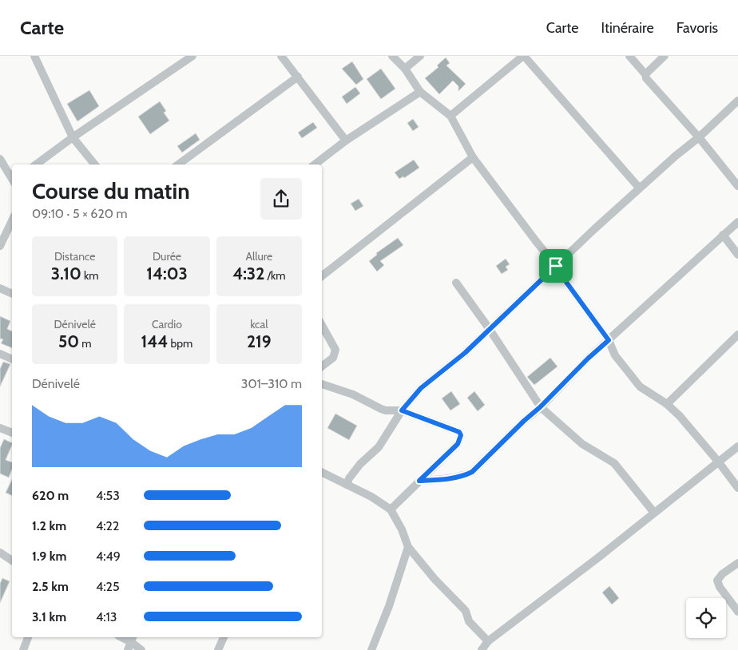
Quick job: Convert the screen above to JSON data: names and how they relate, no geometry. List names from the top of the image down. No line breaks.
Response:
{"page":{"header":"Carte","nav":["Carte","Itinéraire","Favoris"],"heading":["Course du matin","09:10 · 5 × 620 m"],"stats":[["Distance","3.10 km"],["Durée","14:03"],["Allure","4:32 /km"],["Dénivelé","50 m"],["Cardio","144 bpm"],["kcal","219"]],"chart":["Dénivelé","301–310 m"],"list":[{"name":"620 m","note":"4:53"},{"name":"1.2 km","note":"4:22"},{"name":"1.9 km","note":"4:49"},{"name":"2.5 km","note":"4:25"},{"name":"3.1 km","note":"4:13"}]}}
